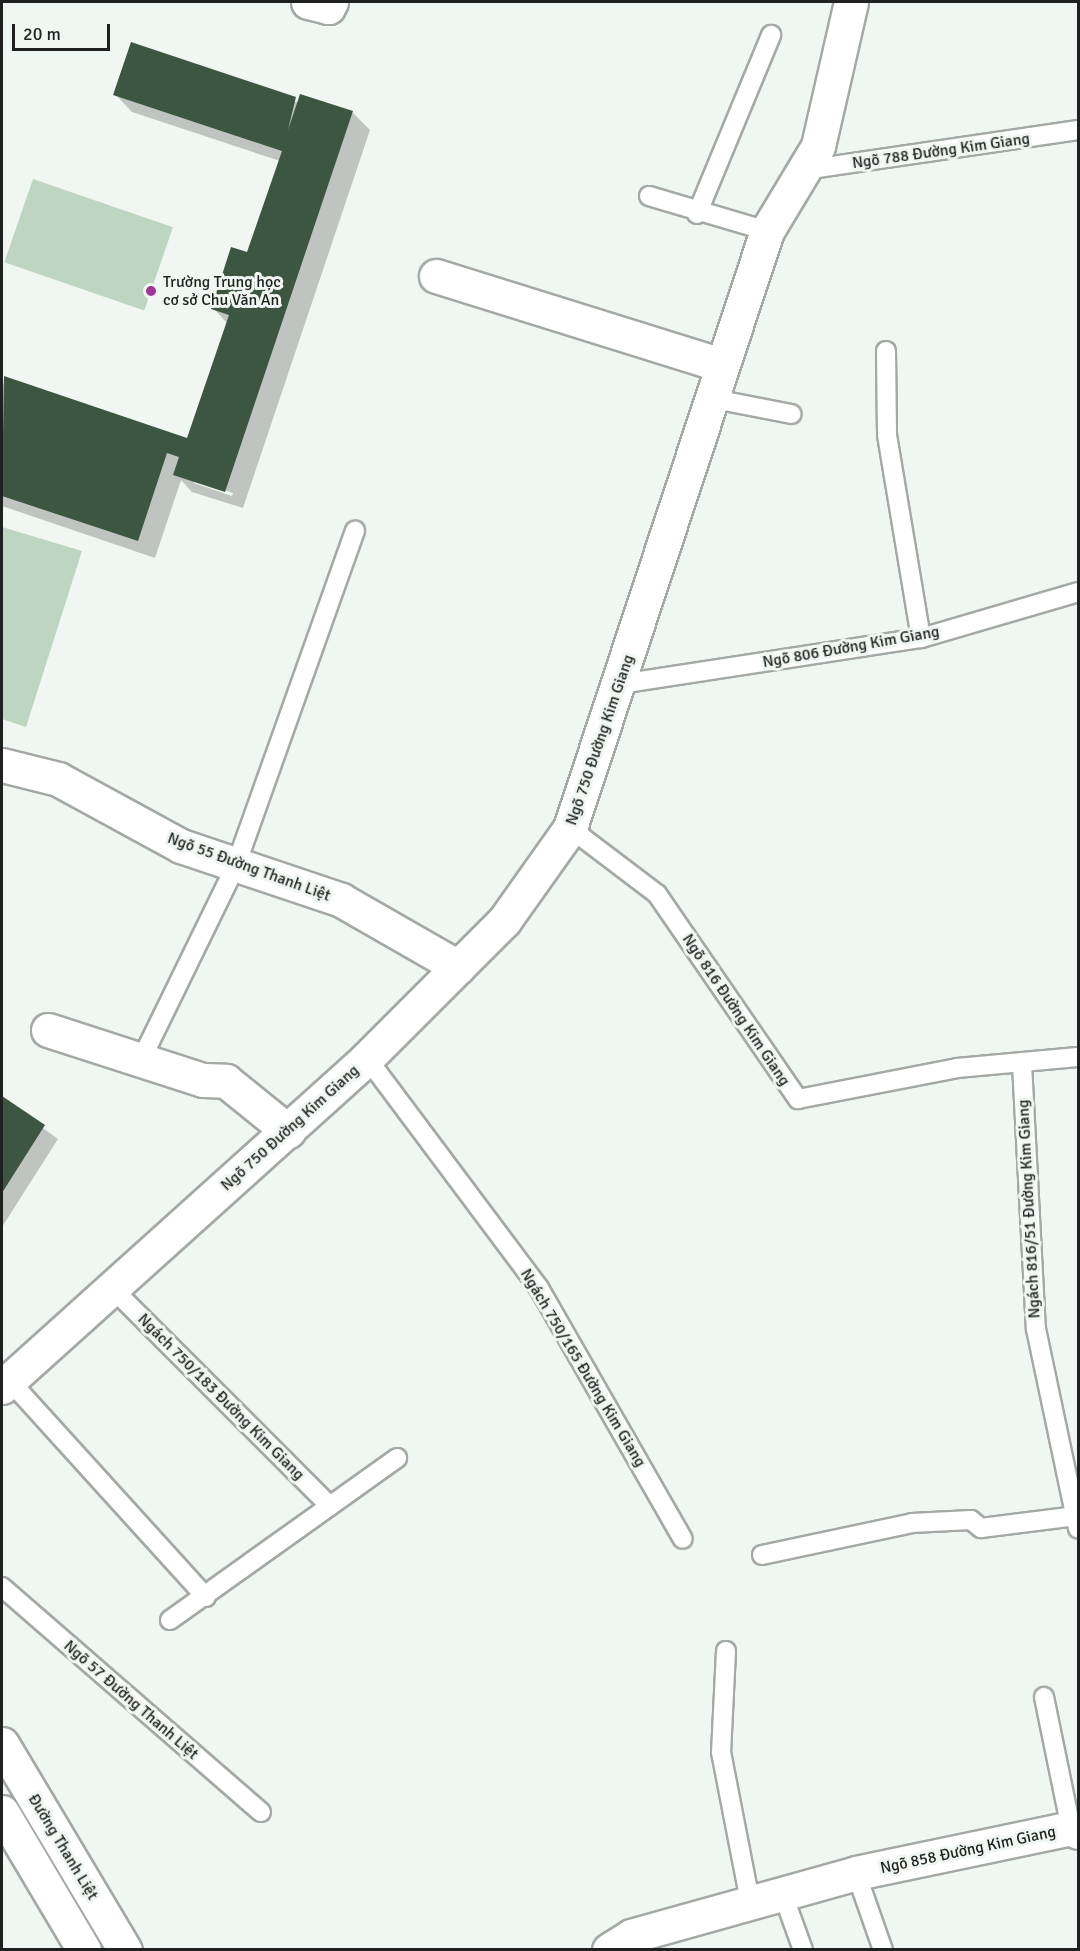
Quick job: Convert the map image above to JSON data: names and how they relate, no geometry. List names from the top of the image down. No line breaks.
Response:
{"streets":{"street":["Ngõ 750 Đường Kim Giang","Ngõ 55 Đường Thanh Liệt","Đường Thanh Liệt","Ngõ 858 Đường Kim Giang"],"lane":["Ngõ 788 Đường Kim Giang","Ngõ 806 Đường Kim Giang","Ngõ 816 Đường Kim Giang","Ngách 816/51 Đường Kim Giang","Ngách 750/165 Đường Kim Giang","Ngách 750/183 Đường Kim Giang","Ngõ 57 Đường Thanh Liệt"]},"crossings":[["Ngõ 788 Đường Kim Giang","Ngõ 750 Đường Kim Giang"],["Ngõ 806 Đường Kim Giang","Ngõ 750 Đường Kim Giang"],["Ngõ 750 Đường Kim Giang","Ngõ 55 Đường Thanh Liệt"],["Ngõ 750 Đường Kim Giang","Ngõ 816 Đường Kim Giang"],["Ngõ 750 Đường Kim Giang","Ngách 750/165 Đường Kim Giang"],["Ngõ 750 Đường Kim Giang","Ngách 750/183 Đường Kim Giang"],["Ngõ 816 Đường Kim Giang","Ngách 816/51 Đường Kim Giang"]],"places":["Trường Trung học cơ sở Chu Văn An"],"scale_bar":"20 m"}
